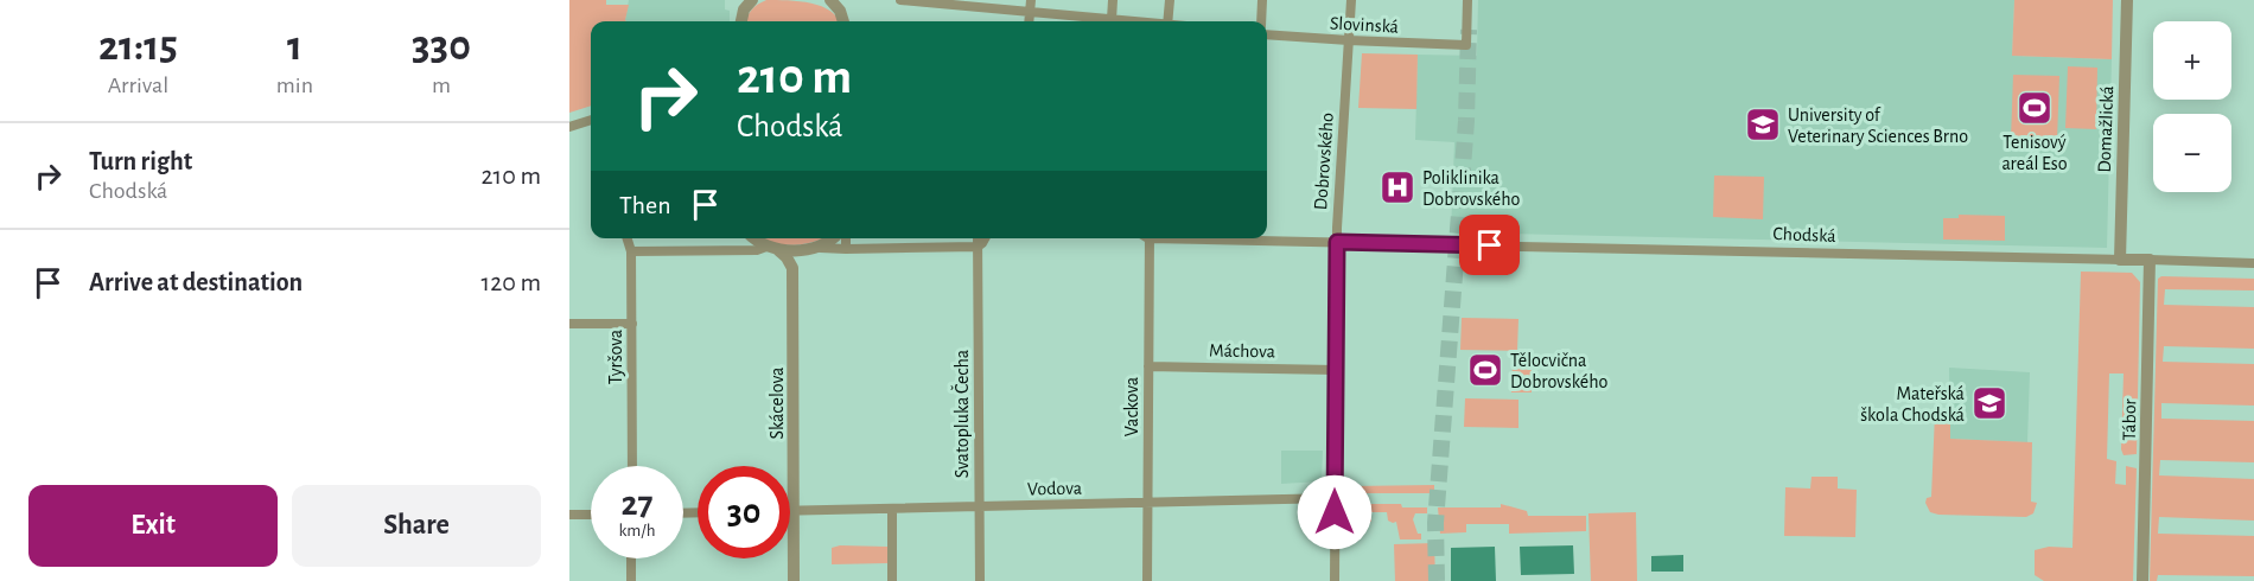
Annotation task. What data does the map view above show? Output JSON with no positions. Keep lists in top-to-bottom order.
{
  "streets": {
    "street": [
      "Slovinská",
      "Domažlická",
      "Dobrovského",
      "Chodská",
      "Máchova",
      "Tyršova",
      "Skácelova",
      "Vackova",
      "Svatopluka Čecha",
      "Tábor",
      "Vodova"
    ]
  },
  "crossings": [
    ["Slovinská", "Dobrovského"],
    ["Domažlická", "Chodská"],
    ["Dobrovského", "Chodská"],
    ["Dobrovského", "Máchova"],
    ["Dobrovského", "Vodova"],
    ["Chodská", "Tábor"],
    ["Máchova", "Vackova"],
    ["Skácelova", "Vodova"],
    ["Vackova", "Vodova"],
    ["Svatopluka Čecha", "Vodova"]
  ],
  "places": {
    "sports": ["Tenisový areál Eso", "Tělocvična Dobrovského"],
    "school or university": ["University of Veterinary Sciences Brno", "Mateřská škola Chodská"],
    "hospital": ["Poliklinika Dobrovského"]
  },
  "page": {
    "eta": [
      "21:15",
      "Arrival",
      "1",
      "min",
      "330",
      "m"
    ],
    "map_buttons": ["+", "−"],
    "turn": ["210 m", "Chodská"],
    "list": [
      {
        "name": "Turn right",
        "note": "Chodská",
        "value": "210 m"
      },
      {
        "name": "Arrive at destination",
        "value": "120 m"
      }
    ],
    "then": "Then",
    "speed": "27 km/h",
    "limit": "30",
    "buttons": ["Exit", "Share"]
  }
}
